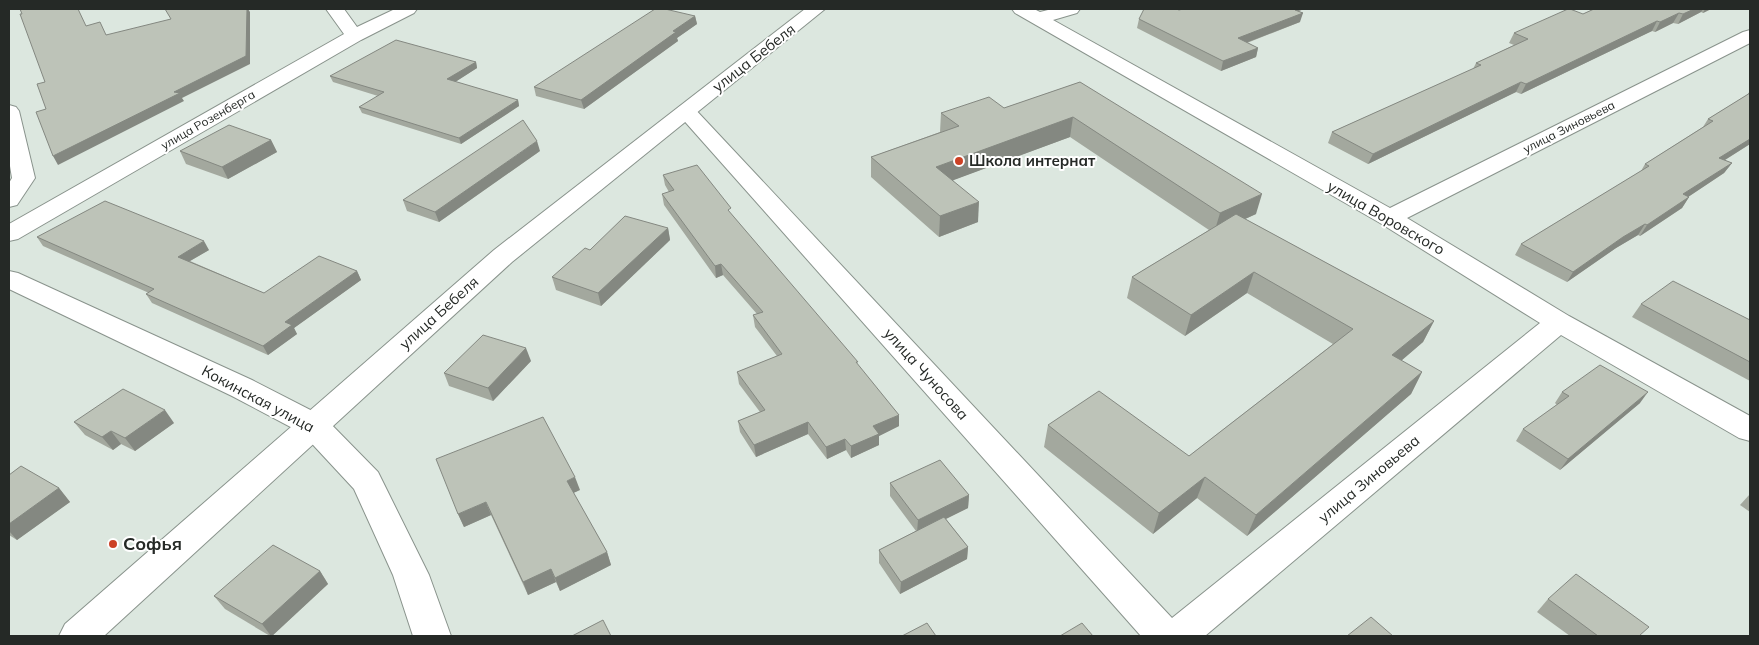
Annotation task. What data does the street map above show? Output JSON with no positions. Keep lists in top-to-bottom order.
{
  "streets": {
    "street": [
      "улица Бебеля",
      "улица Розенберга",
      "улица Зиновьева",
      "улица Воровского",
      "улица Чуносова",
      "Кокинская улица"
    ]
  },
  "crossings": [
    ["улица Бебеля", "улица Чуносова"],
    ["улица Бебеля", "Кокинская улица"],
    ["улица Зиновьева", "улица Воровского"]
  ],
  "places": ["Школа интернат", "Софья"]
}
